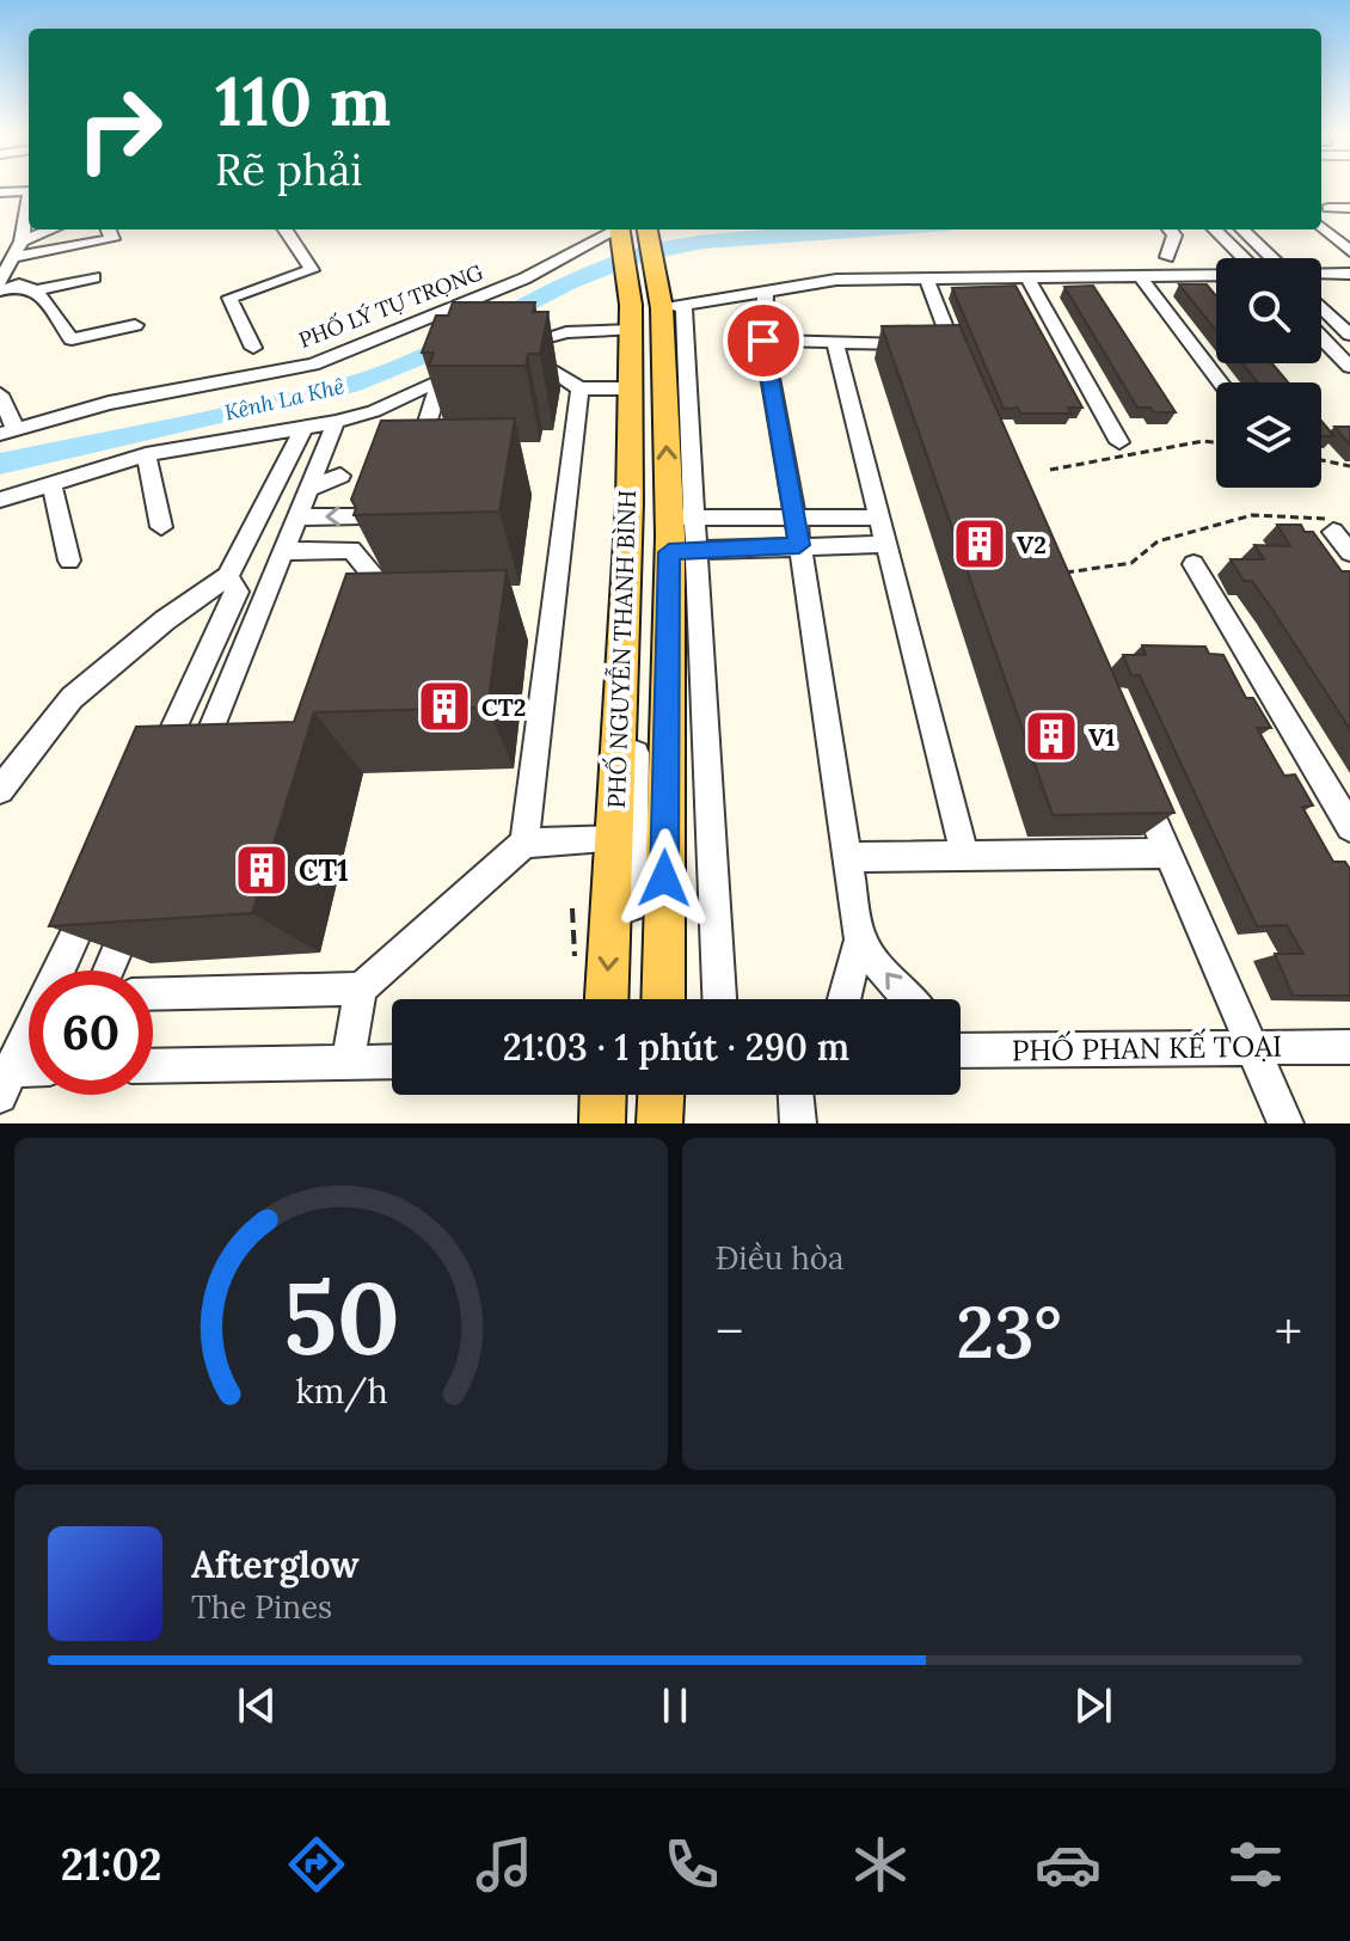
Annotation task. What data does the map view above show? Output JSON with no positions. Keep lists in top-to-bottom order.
{
  "streets": {
    "main road": ["PHỐ NGUYỄN THANH BÌNH"],
    "street": ["PHỐ LÝ TỰ TRỌNG", "PHỐ PHAN KẾ TOẠI"]
  },
  "water": ["Kênh La Khê"],
  "places": {
    "building": [
      "V2",
      "CT2",
      "V1",
      "CT1"
    ]
  },
  "page": {
    "turn": ["110 m", "Rẽ phải"],
    "limit": "60",
    "trip": "21:03 · 1 phút · 290 m",
    "tile": "Điều hòa",
    "heat": ["−", "23°", "+"],
    "song": ["Afterglow", "The Pines"],
    "tabs": "21:02",
    "gauge": ["50", "km/h"]
  }
}
